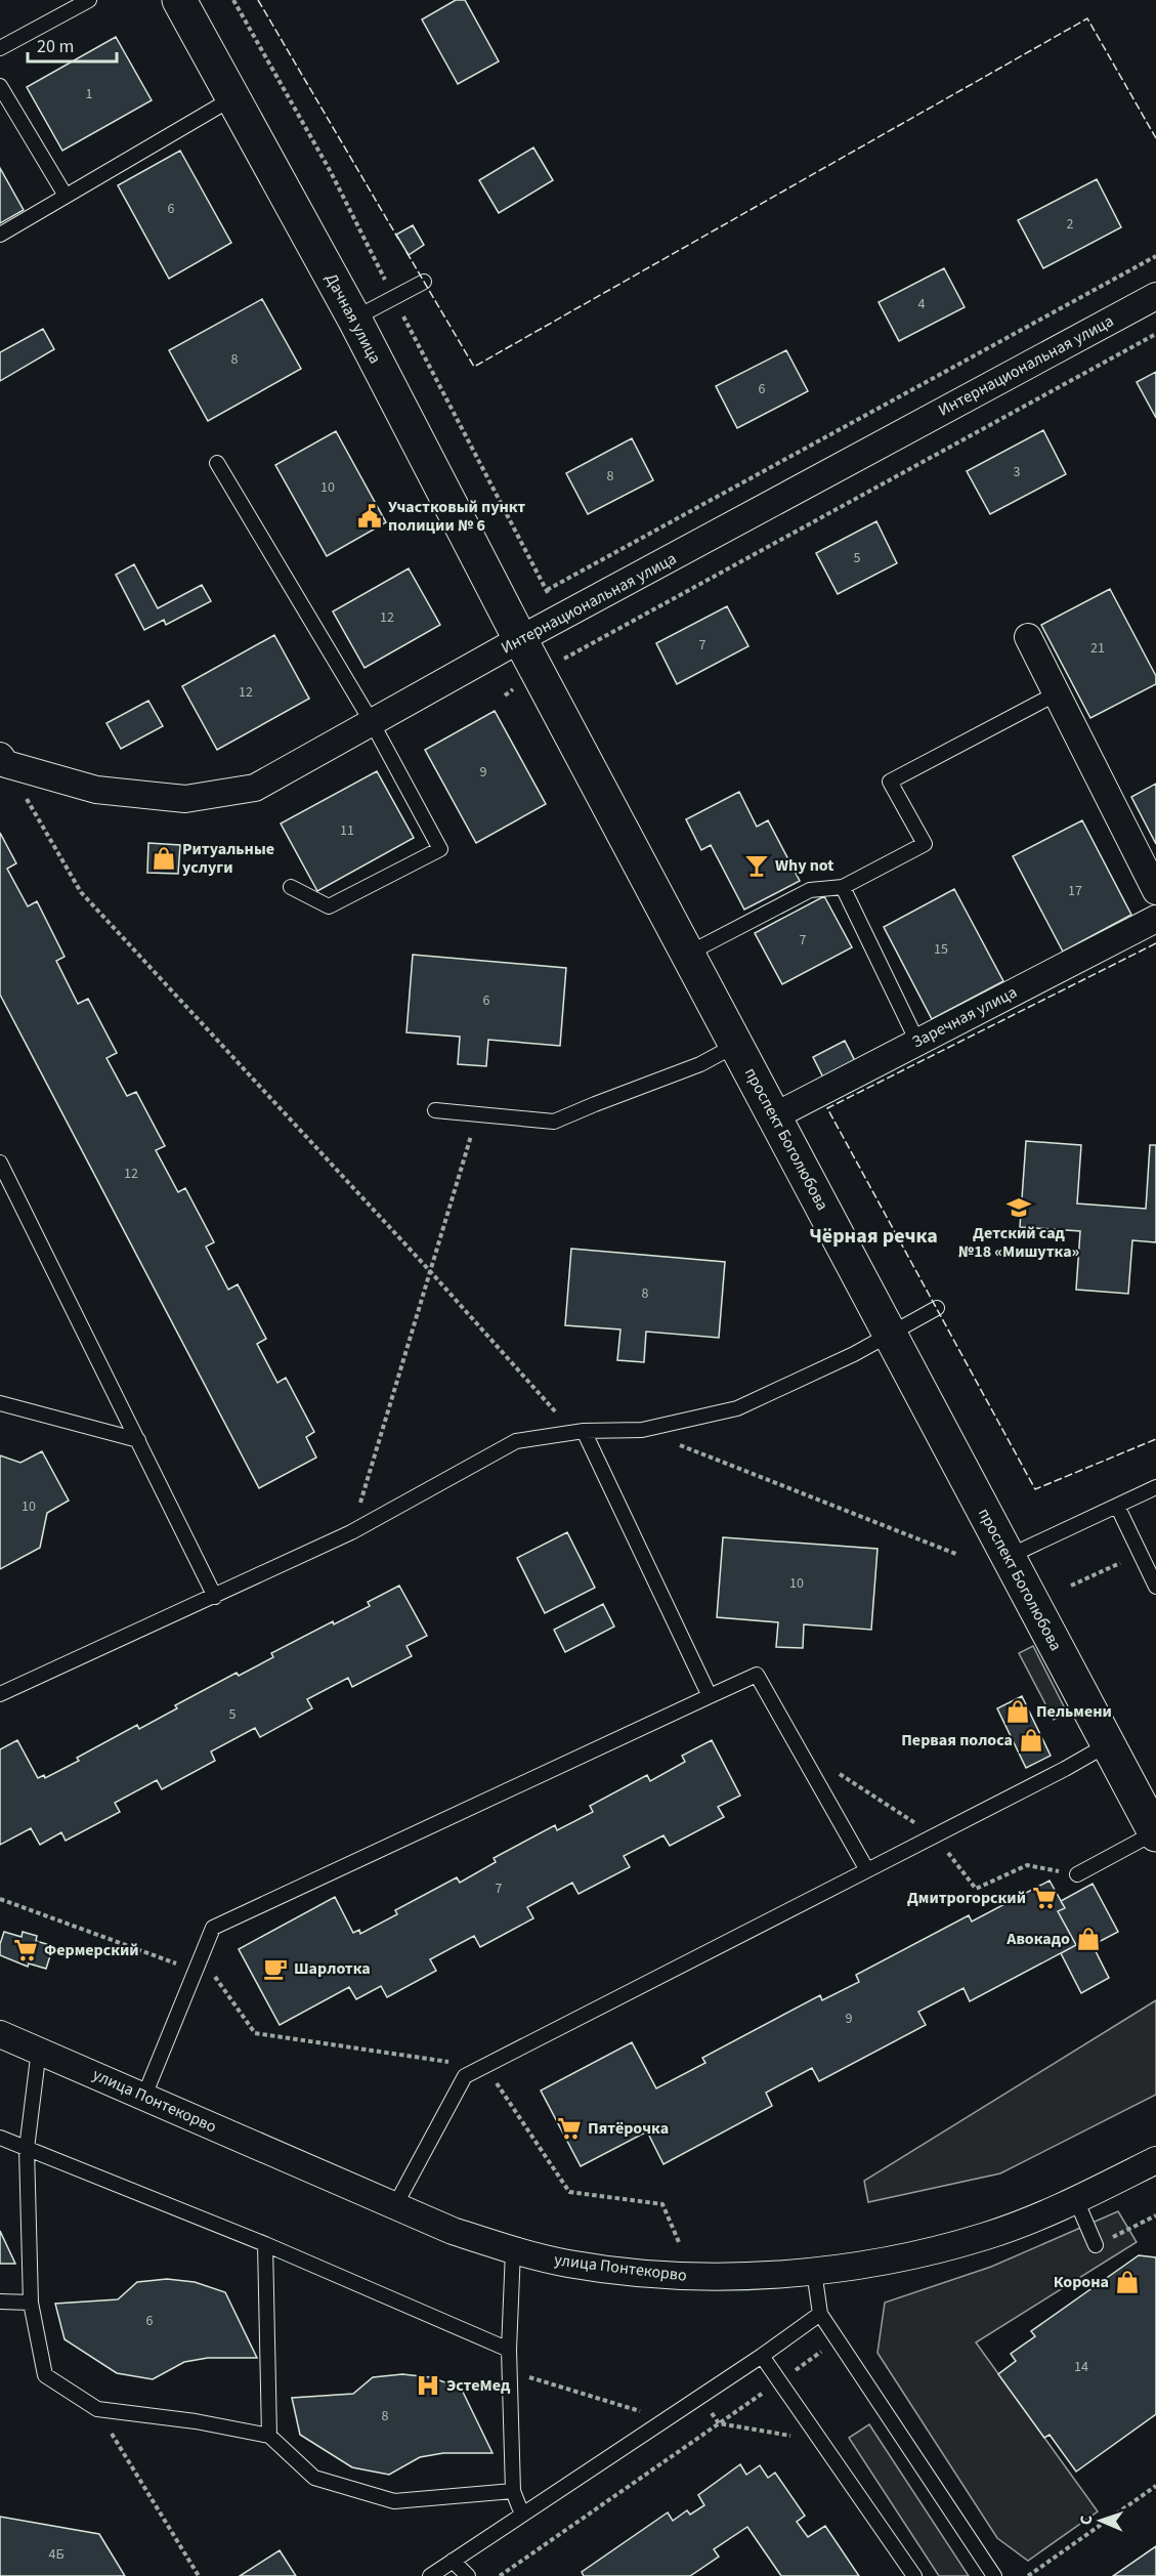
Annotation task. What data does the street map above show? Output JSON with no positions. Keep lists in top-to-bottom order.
{
  "streets": {
    "main road": ["Дачная улица", "проспект Боголюбова"],
    "street": ["Интернациональная улица", "Заречная улица", "улица Понтекорво"]
  },
  "crossings": [
    ["Дачная улица", "Интернациональная улица"],
    ["Дачная улица", "проспект Боголюбова"],
    ["Интернациональная улица", "проспект Боголюбова"],
    ["Заречная улица", "проспект Боголюбова"]
  ],
  "districts": ["Чёрная речка"],
  "places": {
    "public building": ["Участковый пункт полиции № 6"],
    "shop": [
      "Ритуальные услуги",
      "Пельмени",
      "Первая полоса",
      "Авокадо",
      "Корона"
    ],
    "bar": ["Why not"],
    "school or university": ["Детский сад №18 «Мишутка»"],
    "supermarket": ["Дмитрогорский", "Фермерский", "Пятёрочка"],
    "cafe": ["Шарлотка"],
    "hospital": ["ЭстеМед"]
  },
  "house_numbers": [
    "1",
    "6",
    "2",
    "4",
    "8",
    "6",
    "3",
    "8",
    "10",
    "5",
    "12",
    "7",
    "21",
    "12",
    "9",
    "11",
    "17",
    "7",
    "15",
    "6",
    "12",
    "8",
    "10",
    "10",
    "5",
    "7",
    "9",
    "6",
    "14",
    "8",
    "4Б"
  ],
  "scale_bar": "20 m",
  "north": "left"
}
